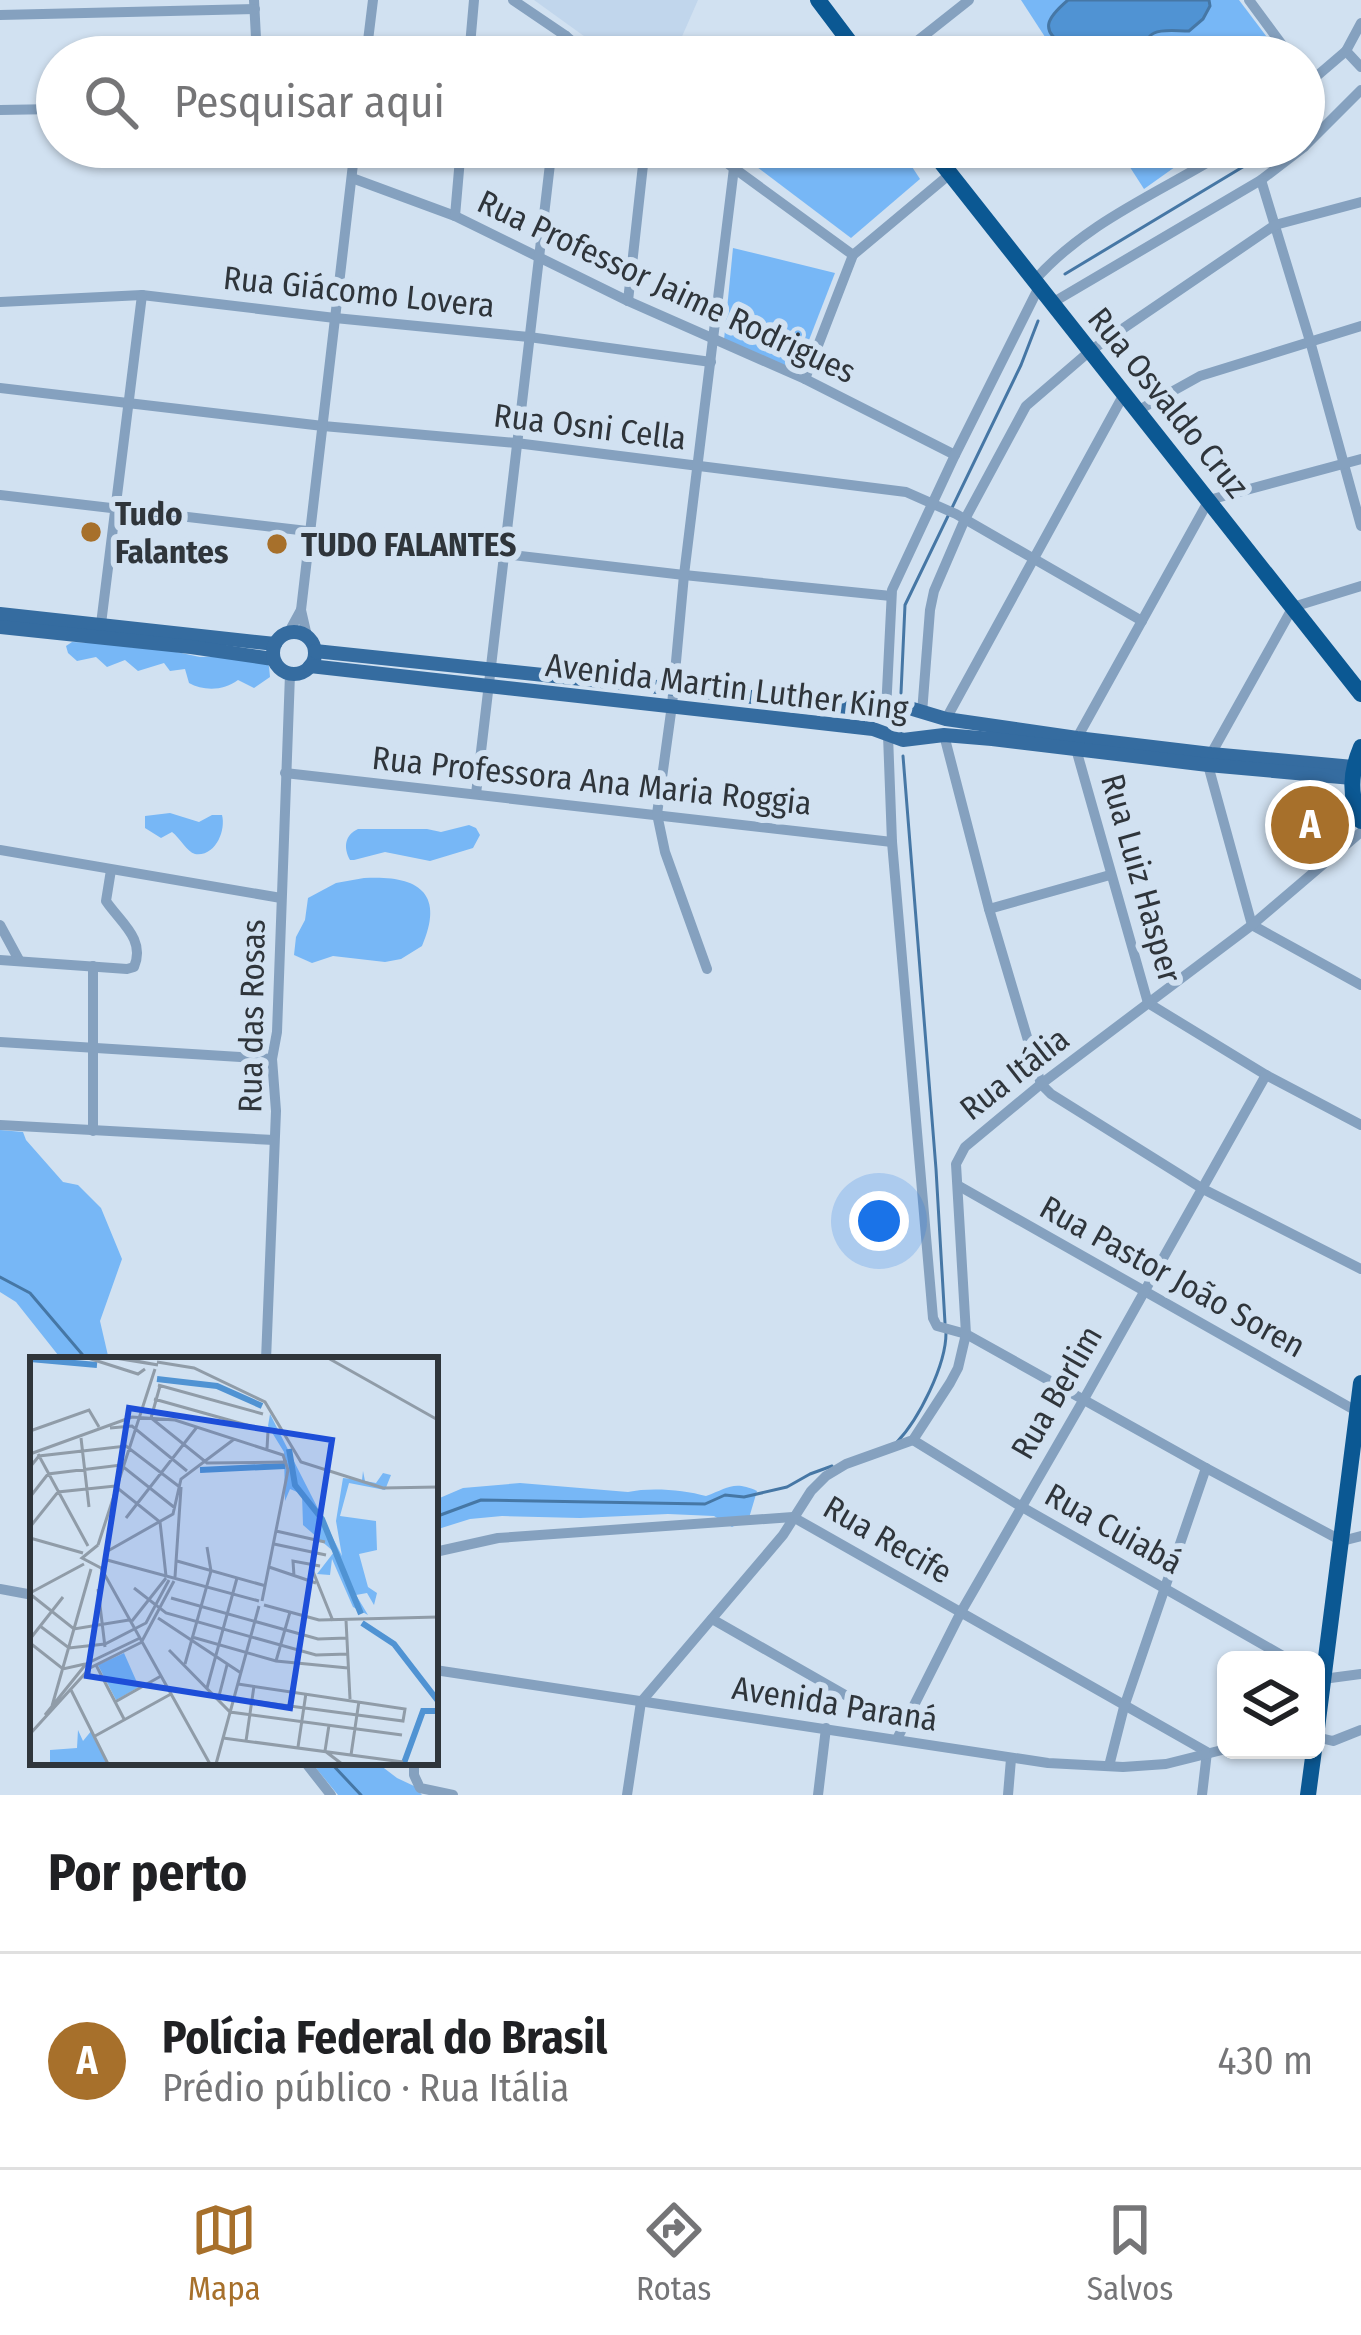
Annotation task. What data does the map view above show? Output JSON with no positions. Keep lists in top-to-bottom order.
{
  "streets": {
    "highway": ["Rua Osvaldo Cruz"],
    "main road": ["Avenida Martin Luther King"],
    "street": [
      "Rua Professor Jaime Rodrigues",
      "Rua Giácomo Lovera",
      "Rua Osni Cella",
      "Rua Professora Ana Maria Roggia",
      "Rua Luiz Hasper",
      "Rua das Rosas",
      "Rua Itália",
      "Rua Pastor João Soren",
      "Rua Berlim",
      "Rua Cuiabá",
      "Rua Recife",
      "Avenida Paraná"
    ]
  },
  "crossings": [
    ["Rua Osvaldo Cruz", "Rua Luiz Hasper"],
    ["Rua Osni Cella", "Rua Luiz Hasper"],
    ["Avenida Martin Luther King", "Rua Luiz Hasper"],
    ["Rua Professora Ana Maria Roggia", "Rua das Rosas"],
    ["Rua Luiz Hasper", "Rua Itália"],
    ["Rua Luiz Hasper", "Rua Berlim"],
    ["Rua Itália", "Rua Pastor João Soren"],
    ["Rua Itália", "Rua Cuiabá"],
    ["Rua Pastor João Soren", "Rua Berlim"],
    ["Rua Berlim", "Rua Cuiabá"],
    ["Rua Berlim", "Rua Recife"],
    ["Rua Berlim", "Avenida Paraná"],
    ["Rua Recife", "Avenida Paraná"]
  ],
  "places": ["Tudo Falantes", "TUDO FALANTES"],
  "page": {
    "search": "Pesquisar aqui",
    "pins": "A",
    "heading": "Por perto",
    "list": [
      {
        "mark": "A",
        "name": "Polícia Federal do Brasil",
        "note": "Prédio público · Rua Itália",
        "value": "430 m"
      }
    ],
    "nav": ["Mapa", "Rotas", "Salvos"]
  }
}
